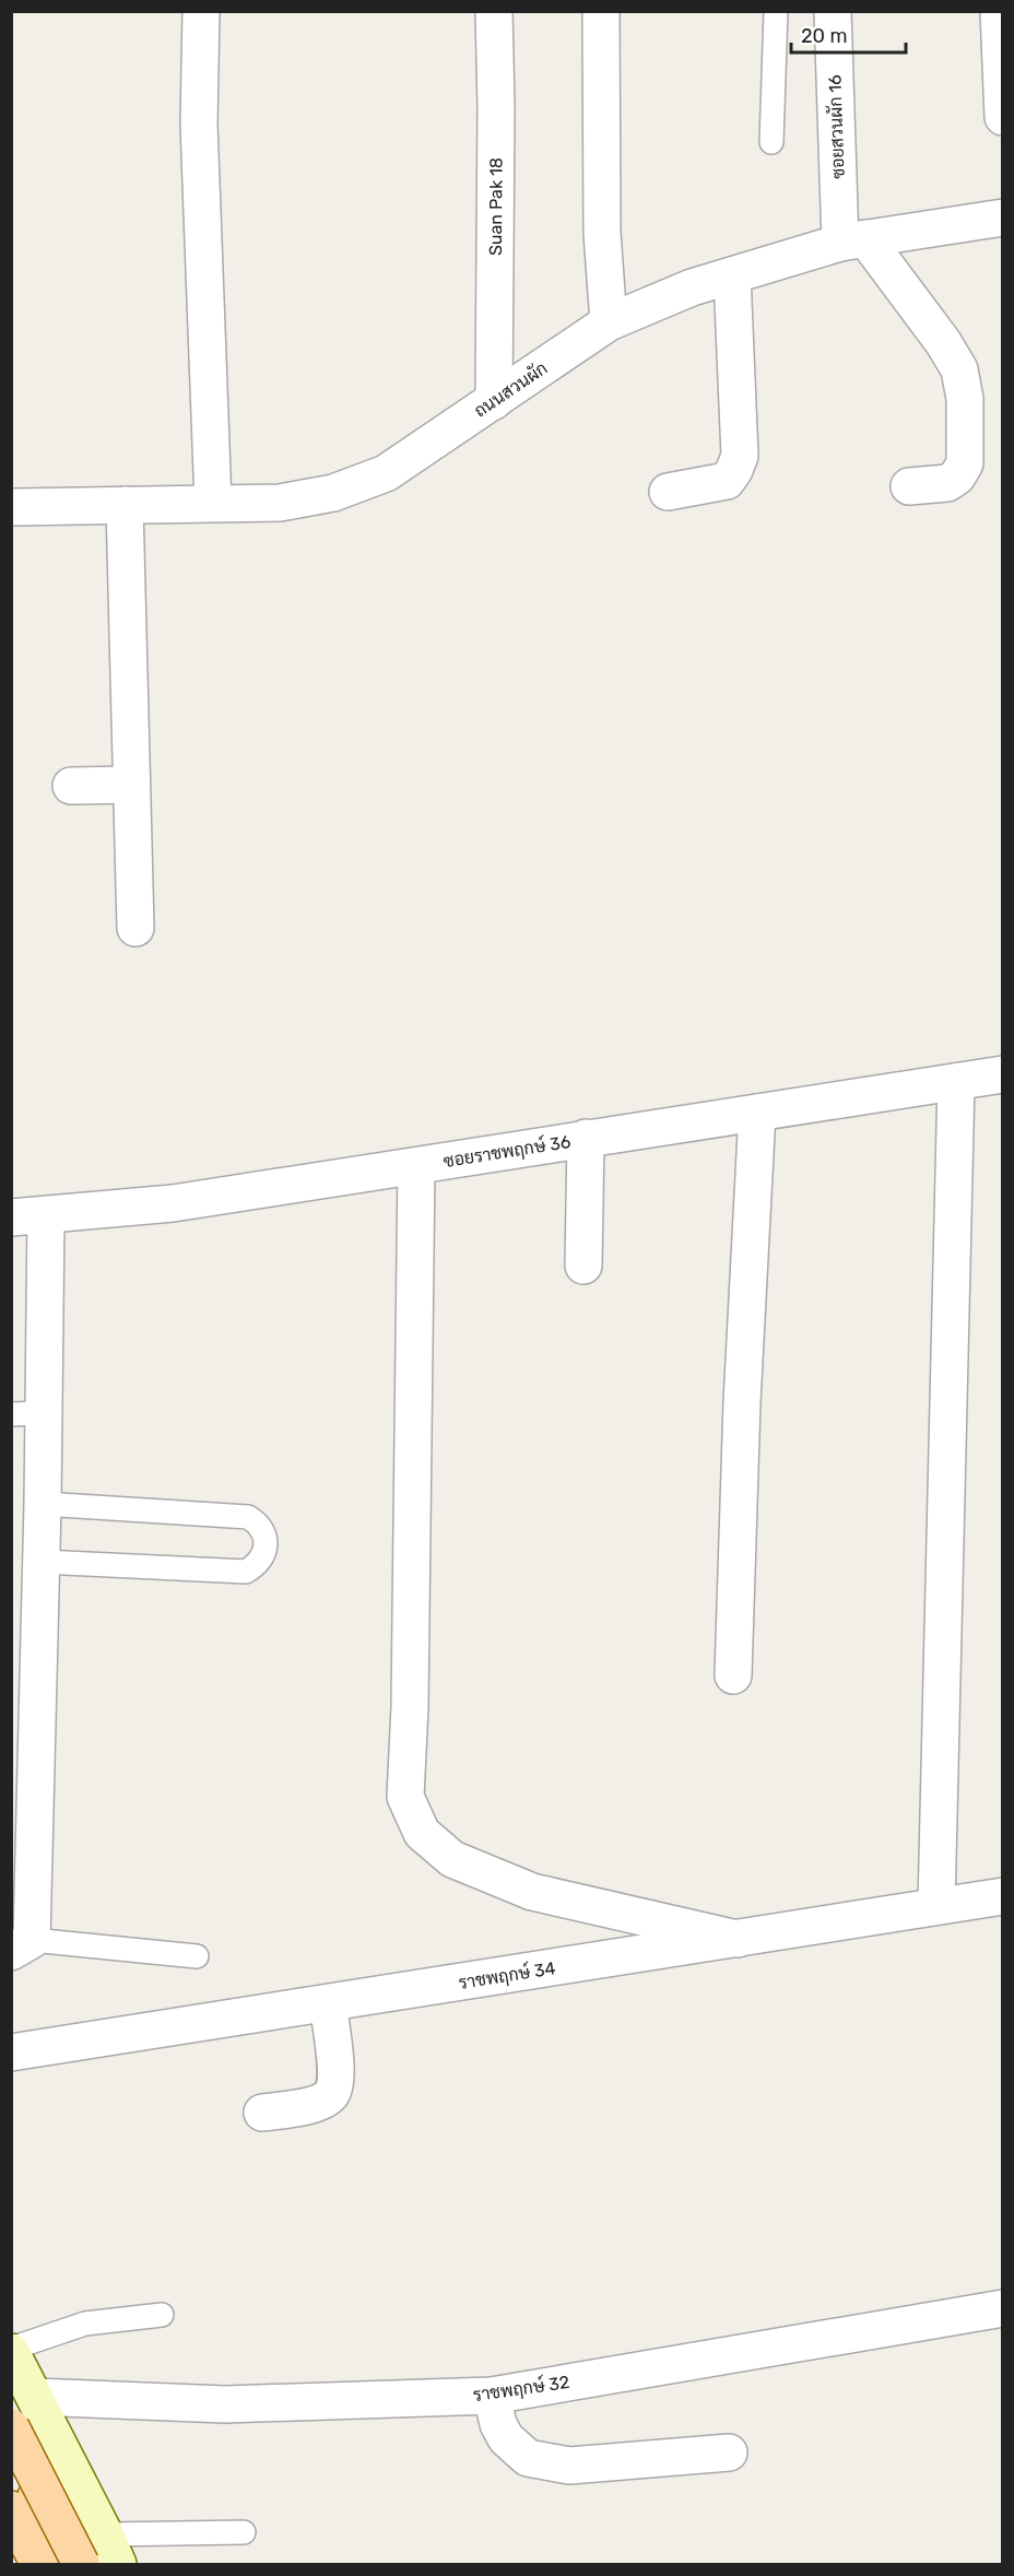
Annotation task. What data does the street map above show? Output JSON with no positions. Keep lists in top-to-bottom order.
{
  "streets": {
    "street": [
      "ซอยสวนผัก 16",
      "Suan Pak 18",
      "ถนนสวนผัก",
      "ซอยราชพฤกษ์ 36",
      "ราชพฤกษ์ 34",
      "ราชพฤกษ์ 32"
    ]
  },
  "crossings": [
    ["ซอยสวนผัก 16", "ถนนสวนผัก"],
    ["Suan Pak 18", "ถนนสวนผัก"]
  ],
  "scale_bar": "20 m"
}
